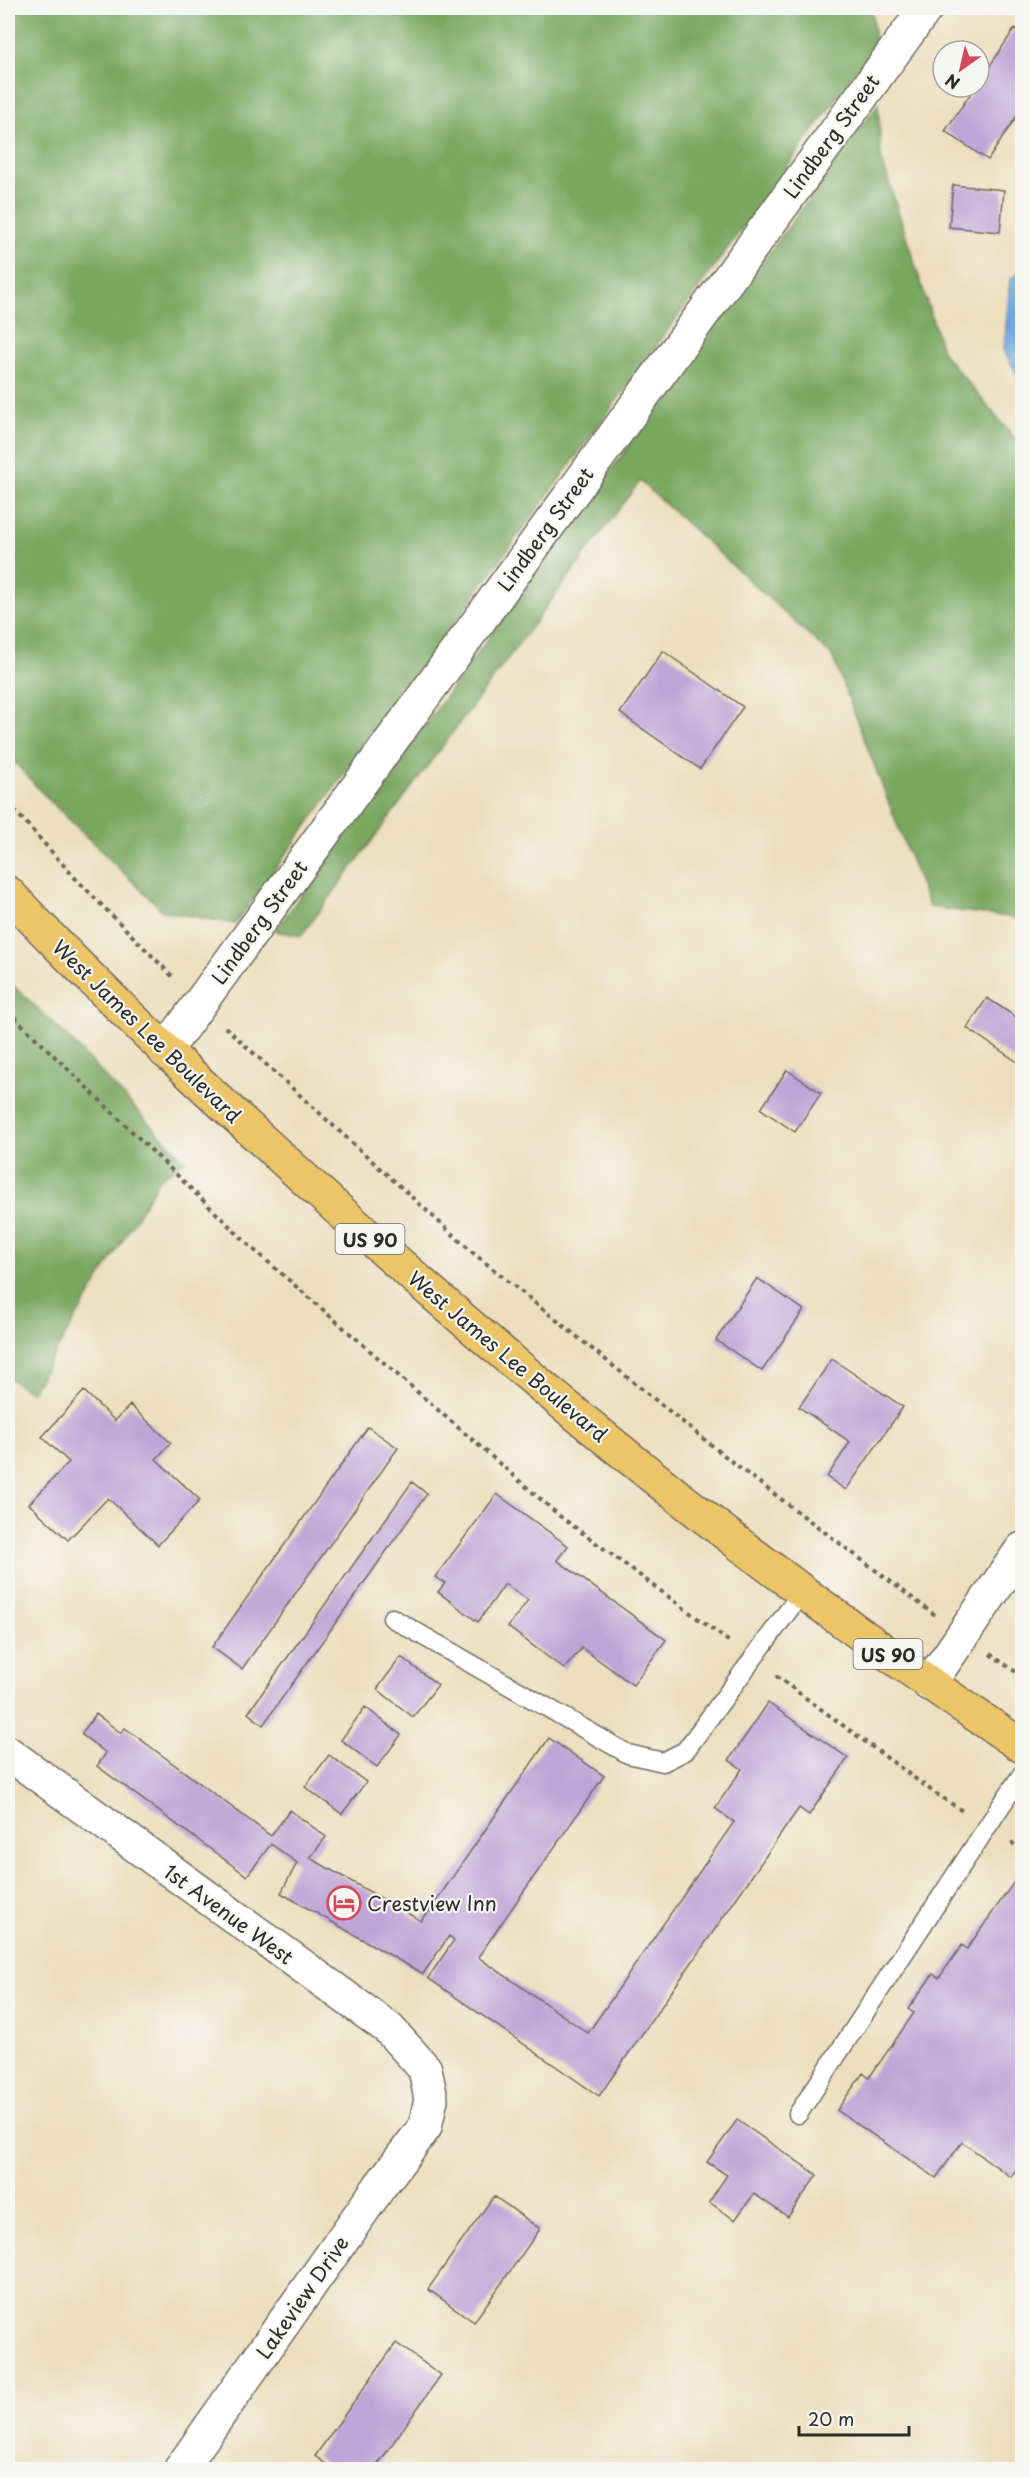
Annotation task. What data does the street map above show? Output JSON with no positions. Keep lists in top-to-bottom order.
{
  "streets": {
    "main road": ["West James Lee Boulevard", "US 90"],
    "street": ["Lindberg Street", "1st Avenue West", "Lakeview Drive"]
  },
  "crossings": [
    ["Lindberg Street", "West James Lee Boulevard"],
    ["1st Avenue West", "Lakeview Drive"]
  ],
  "places": {
    "hotel": ["Crestview Inn"]
  },
  "scale_bar": "20 m",
  "north": "bottom left"
}
